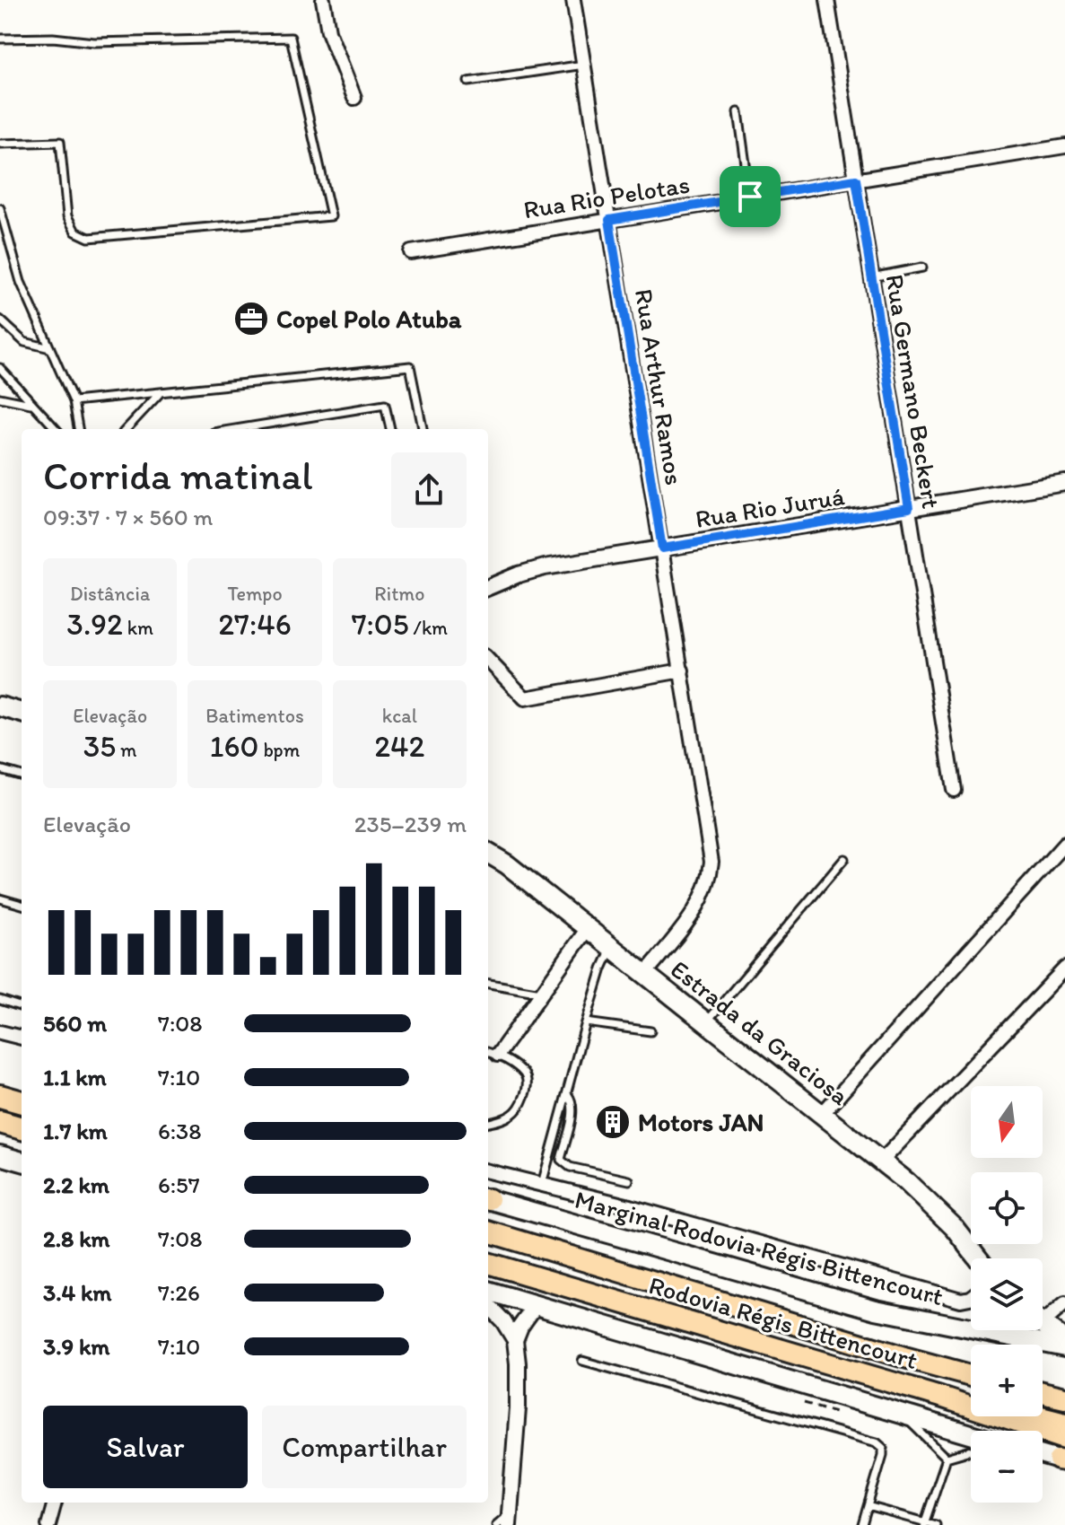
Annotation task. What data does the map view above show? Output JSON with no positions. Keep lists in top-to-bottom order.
{
  "streets": {
    "highway": ["Rodovia Régis Bittencourt"],
    "main road": ["Estrada da Graciosa", "Marginal Rodovia Régis Bittencourt"],
    "street": [
      "Rua Rio Pelotas",
      "Rua Arthur Ramos",
      "Rua Germano Beckert",
      "Rua Rio Juruá"
    ]
  },
  "crossings": [
    ["Rua Rio Pelotas", "Rua Arthur Ramos"],
    ["Rua Rio Pelotas", "Rua Germano Beckert"],
    ["Rua Arthur Ramos", "Rua Rio Juruá"],
    ["Rua Arthur Ramos", "Estrada da Graciosa"],
    ["Rua Germano Beckert", "Rua Rio Juruá"]
  ],
  "places": {
    "office": ["Copel Polo Atuba"],
    "building": ["Motors JAN"]
  },
  "north": "bottom",
  "page": {
    "heading": ["Corrida matinal", "09:37 · 7 × 560 m"],
    "stats": [
      ["Distância", "3.92 km"],
      ["Tempo", "27:46"],
      ["Ritmo", "7:05 /km"],
      ["Elevação", "35 m"],
      ["Batimentos", "160 bpm"],
      ["kcal", "242"]
    ],
    "chart": ["Elevação", "235–239 m"],
    "list": [
      {
        "name": "560 m",
        "note": "7:08"
      },
      {
        "name": "1.1 km",
        "note": "7:10"
      },
      {
        "name": "1.7 km",
        "note": "6:38"
      },
      {
        "name": "2.2 km",
        "note": "6:57"
      },
      {
        "name": "2.8 km",
        "note": "7:08"
      },
      {
        "name": "3.4 km",
        "note": "7:26"
      },
      {
        "name": "3.9 km",
        "note": "7:10"
      }
    ],
    "map_buttons": ["+", "−"],
    "buttons": ["Salvar", "Compartilhar"]
  }
}
